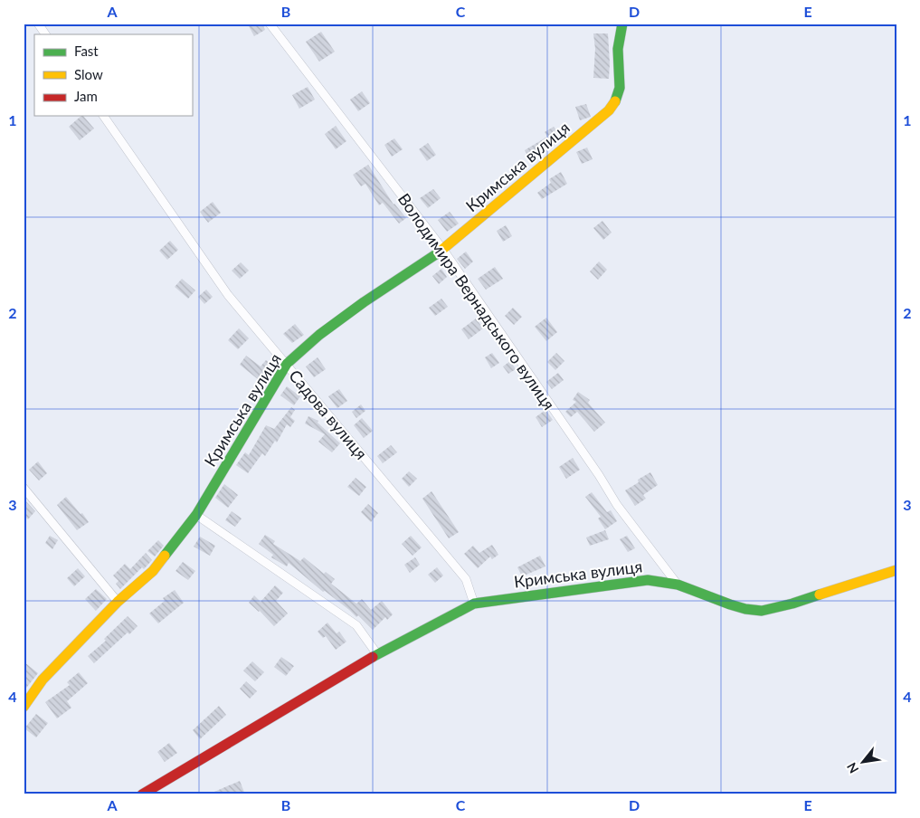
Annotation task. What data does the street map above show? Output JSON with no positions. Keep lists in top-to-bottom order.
{
  "streets": {
    "street": ["Кримська вулиця", "Володимира Вернадського вулиця", "Садова вулиця"]
  },
  "crossings": [
    ["Кримська вулиця", "Володимира Вернадського вулиця"],
    ["Кримська вулиця", "Садова вулиця"]
  ],
  "legend": ["Fast", "Slow", "Jam"],
  "north": "bottom left",
  "grid": {
    "columns": [
      "A",
      "B",
      "C",
      "D",
      "E"
    ],
    "rows": [
      "1",
      "2",
      "3",
      "4"
    ]
  }
}
